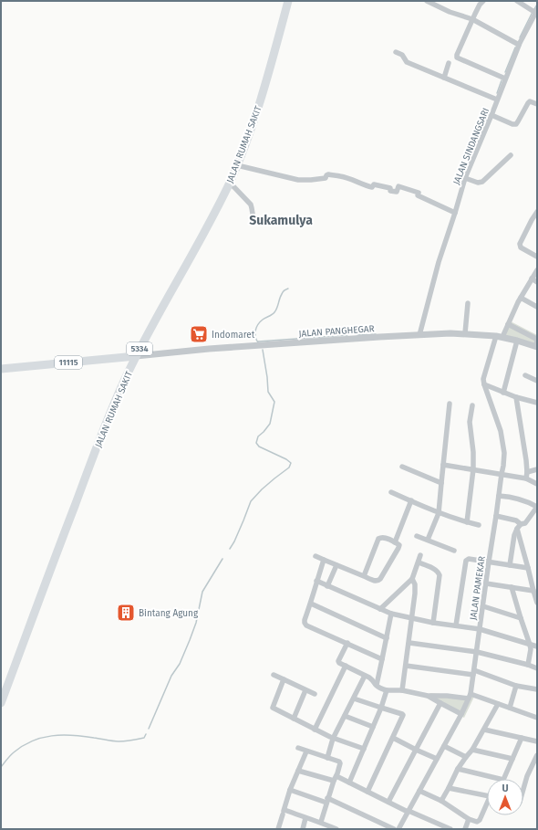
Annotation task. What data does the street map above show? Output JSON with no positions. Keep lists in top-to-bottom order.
{
  "streets": {
    "main road": ["JALAN RUMAH SAKIT", "5334", "11115"],
    "street": ["JALAN SINDANGSARI", "JALAN PANGHEGAR", "JALAN PAMEKAR"]
  },
  "crossings": [
    ["JALAN RUMAH SAKIT", "JALAN PANGHEGAR"],
    ["JALAN RUMAH SAKIT", "11115"],
    ["JALAN SINDANGSARI", "JALAN PANGHEGAR"],
    ["JALAN PANGHEGAR", "11115"],
    ["JALAN PANGHEGAR", "JALAN PAMEKAR"]
  ],
  "districts": ["Sukamulya"],
  "places": {
    "supermarket": ["Indomaret"],
    "building": ["Bintang Agung"]
  },
  "north": "top"
}
